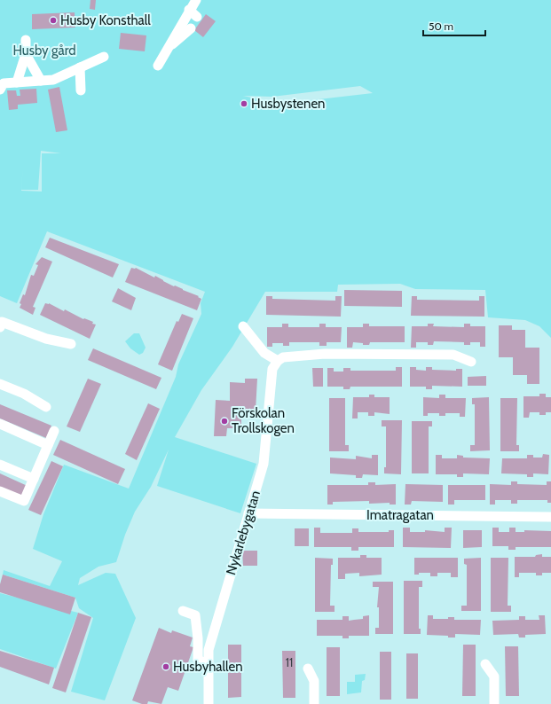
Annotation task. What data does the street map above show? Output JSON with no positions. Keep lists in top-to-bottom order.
{
  "streets": {
    "street": ["Imatragatan", "Nykarlebygatan"]
  },
  "crossings": [
    ["Imatragatan", "Nykarlebygatan"]
  ],
  "parks": ["Husby gård"],
  "places": [
    "Husby Konsthall",
    "Husbystenen",
    "Förskolan Trollskogen",
    "Husbyhallen"
  ],
  "house_numbers": ["11"],
  "scale_bar": "50 m"
}
